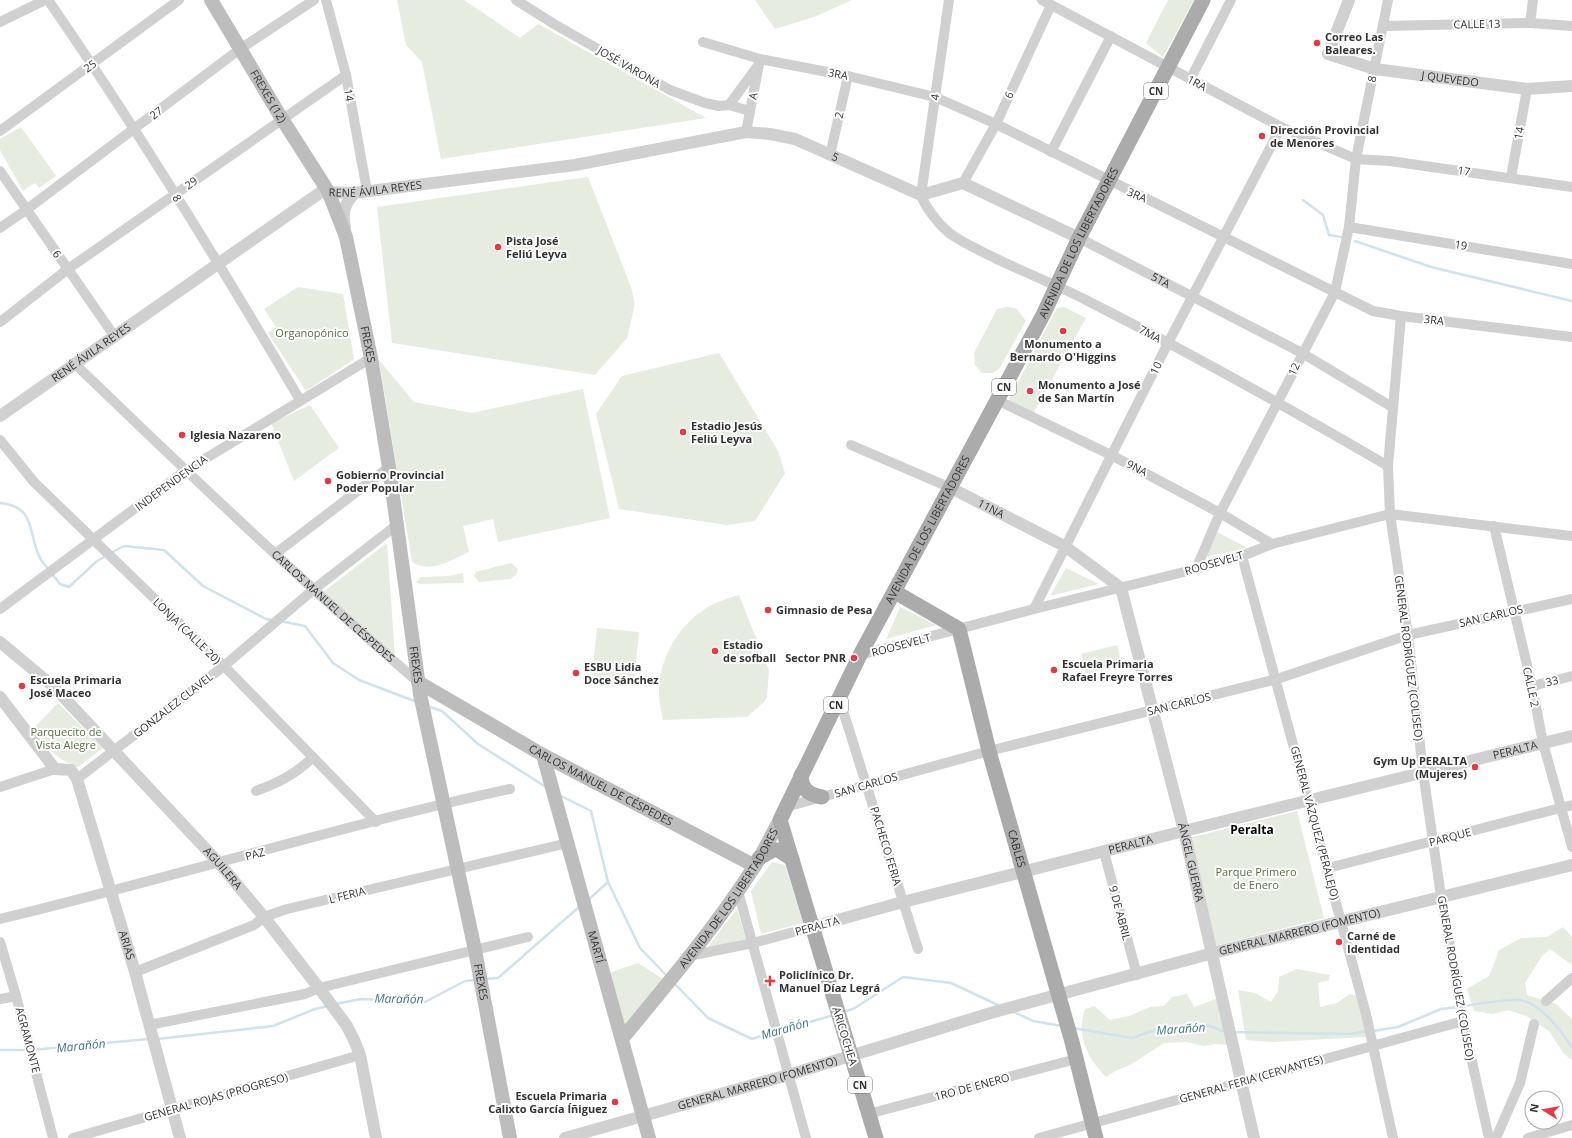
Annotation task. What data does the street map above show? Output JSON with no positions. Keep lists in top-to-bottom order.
{
  "streets": {
    "main road": [
      "CN",
      "FREXES (12)",
      "AVENIDA DE LOS LIBERTADORES",
      "FREXES",
      "CARLOS MANUEL DE CÉSPEDES",
      "CABLES",
      "MARTÍ",
      "ARICOCHEA"
    ],
    "street": [
      "CALLE 13",
      "25",
      "JOSÉ VARONA",
      "3RA",
      "8",
      "J QUEVEDO",
      "1RA",
      "14",
      "6",
      "A",
      "4",
      "27",
      "2",
      "5",
      "17",
      "29",
      "RENÉ ÁVILA REYES",
      "19",
      "5TA",
      "7MA",
      "10",
      "12",
      "9NA",
      "INDEPENDENCIA",
      "11NA",
      "ROOSEVELT",
      "SAN CARLOS",
      "LONJA (CALLE 20)",
      "GENERAL RODRÍGUEZ (COLISEO)",
      "33",
      "CALLE 2",
      "GONZALEZ CLAVEL",
      "PERALTA",
      "GENERAL VÁZQUEZ (PERALEJO)",
      "PARQUE",
      "PACHECO FERIA",
      "PAZ",
      "ÁNGEL GUERRA",
      "AGUILERA",
      "L FERIA",
      "9 DE ABRIL",
      "GENERAL MARRERO (FOMENTO)",
      "ARIAS",
      "AGRAMONTE",
      "GENERAL FERIA (CERVANTES)",
      "1RO DE ENERO",
      "GENERAL ROJAS (PROGRESO)"
    ]
  },
  "crossings": [
    ["CALLE 13", "8"],
    ["25", "8"],
    ["JOSÉ VARONA", "A"],
    ["3RA", "6"],
    ["3RA", "A"],
    ["3RA", "4"],
    ["3RA", "2"],
    ["3RA", "AVENIDA DE LOS LIBERTADORES"],
    ["3RA", "10"],
    ["3RA", "12"],
    ["3RA", "GENERAL RODRÍGUEZ (COLISEO)"],
    ["8", "J QUEVEDO"],
    ["8", "1RA"],
    ["8", "27"],
    ["8", "17"],
    ["8", "29"],
    ["8", "RENÉ ÁVILA REYES"],
    ["8", "12"],
    ["8", "INDEPENDENCIA"],
    ["J QUEVEDO", "14"],
    ["1RA", "6"],
    ["1RA", "17"],
    ["1RA", "AVENIDA DE LOS LIBERTADORES"],
    ["1RA", "10"],
    ["1RA", "12"],
    ["14", "17"],
    ["14", "29"],
    ["14", "RENÉ ÁVILA REYES"],
    ["6", "27"],
    ["6", "29"],
    ["6", "RENÉ ÁVILA REYES"],
    ["6", "5TA"],
    ["FREXES (12)", "27"],
    ["FREXES (12)", "29"],
    ["FREXES (12)", "RENÉ ÁVILA REYES"],
    ["FREXES (12)", "FREXES"],
    ["A", "5"],
    ["A", "RENÉ ÁVILA REYES"],
    ["4", "5"],
    ["4", "7MA"],
    ["2", "5"],
    ["5", "RENÉ ÁVILA REYES"],
    ["5", "7MA"],
    ["17", "12"],
    ["RENÉ ÁVILA REYES", "FREXES"],
    ["RENÉ ÁVILA REYES", "CARLOS MANUEL DE CÉSPEDES"],
    ["AVENIDA DE LOS LIBERTADORES", "5TA"],
    ["AVENIDA DE LOS LIBERTADORES", "7MA"],
    ["AVENIDA DE LOS LIBERTADORES", "9NA"],
    ["AVENIDA DE LOS LIBERTADORES", "11NA"],
    ["AVENIDA DE LOS LIBERTADORES", "ROOSEVELT"],
    ["AVENIDA DE LOS LIBERTADORES", "CARLOS MANUEL DE CÉSPEDES"],
    ["AVENIDA DE LOS LIBERTADORES", "SAN CARLOS"],
    ["AVENIDA DE LOS LIBERTADORES", "PERALTA"],
    ["AVENIDA DE LOS LIBERTADORES", "PACHECO FERIA"],
    ["AVENIDA DE LOS LIBERTADORES", "MARTÍ"],
    ["AVENIDA DE LOS LIBERTADORES", "ARICOCHEA"],
    ["19", "12"],
    ["5TA", "10"],
    ["5TA", "12"],
    ["5TA", "GENERAL RODRÍGUEZ (COLISEO)"],
    ["7MA", "10"],
    ["7MA", "12"],
    ["7MA", "GENERAL RODRÍGUEZ (COLISEO)"],
    ["FREXES", "INDEPENDENCIA"],
    ["FREXES", "CARLOS MANUEL DE CÉSPEDES"],
    ["FREXES", "GONZALEZ CLAVEL"],
    ["FREXES", "PAZ"],
    ["FREXES", "L FERIA"],
    ["10", "9NA"],
    ["10", "11NA"],
    ["10", "ROOSEVELT"],
    ["12", "9NA"],
    ["12", "ROOSEVELT"],
    ["9NA", "ROOSEVELT"],
    ["INDEPENDENCIA", "CARLOS MANUEL DE CÉSPEDES"],
    ["INDEPENDENCIA", "LONJA (CALLE 20)"],
    ["11NA", "ROOSEVELT"],
    ["11NA", "ÁNGEL GUERRA"],
    ["ROOSEVELT", "GENERAL RODRÍGUEZ (COLISEO)"],
    ["ROOSEVELT", "CALLE 2"],
    ["ROOSEVELT", "GENERAL VÁZQUEZ (PERALEJO)"],
    ["ROOSEVELT", "CABLES"],
    ["ROOSEVELT", "ÁNGEL GUERRA"],
    ["CARLOS MANUEL DE CÉSPEDES", "GONZALEZ CLAVEL"],
    ["CARLOS MANUEL DE CÉSPEDES", "MARTÍ"],
    ["SAN CARLOS", "GENERAL RODRÍGUEZ (COLISEO)"],
    ["SAN CARLOS", "CALLE 2"],
    ["SAN CARLOS", "GENERAL VÁZQUEZ (PERALEJO)"],
    ["SAN CARLOS", "PACHECO FERIA"],
    ["SAN CARLOS", "CABLES"],
    ["SAN CARLOS", "ÁNGEL GUERRA"],
    ["SAN CARLOS", "ARICOCHEA"],
    ["LONJA (CALLE 20)", "GONZALEZ CLAVEL"],
    ["LONJA (CALLE 20)", "PAZ"],
    ["GENERAL RODRÍGUEZ (COLISEO)", "PERALTA"],
    ["GENERAL RODRÍGUEZ (COLISEO)", "PARQUE"],
    ["GENERAL RODRÍGUEZ (COLISEO)", "GENERAL MARRERO (FOMENTO)"],
    ["GENERAL RODRÍGUEZ (COLISEO)", "GENERAL FERIA (CERVANTES)"],
    ["33", "CALLE 2"],
    ["CALLE 2", "PERALTA"],
    ["CALLE 2", "PARQUE"],
    ["GONZALEZ CLAVEL", "AGUILERA"],
    ["GONZALEZ CLAVEL", "ARIAS"],
    ["PERALTA", "GENERAL VÁZQUEZ (PERALEJO)"],
    ["PERALTA", "PACHECO FERIA"],
    ["PERALTA", "CABLES"],
    ["PERALTA", "ÁNGEL GUERRA"],
    ["PERALTA", "9 DE ABRIL"],
    ["PERALTA", "ARICOCHEA"],
    ["GENERAL VÁZQUEZ (PERALEJO)", "PARQUE"],
    ["GENERAL VÁZQUEZ (PERALEJO)", "GENERAL MARRERO (FOMENTO)"],
    ["GENERAL VÁZQUEZ (PERALEJO)", "GENERAL FERIA (CERVANTES)"],
    ["CABLES", "GENERAL MARRERO (FOMENTO)"],
    ["CABLES", "GENERAL FERIA (CERVANTES)"],
    ["CABLES", "1RO DE ENERO"],
    ["PAZ", "AGUILERA"],
    ["PAZ", "ARIAS"],
    ["ÁNGEL GUERRA", "GENERAL MARRERO (FOMENTO)"],
    ["ÁNGEL GUERRA", "GENERAL FERIA (CERVANTES)"],
    ["AGUILERA", "L FERIA"],
    ["AGUILERA", "GENERAL ROJAS (PROGRESO)"],
    ["L FERIA", "ARIAS"],
    ["L FERIA", "MARTÍ"],
    ["9 DE ABRIL", "GENERAL MARRERO (FOMENTO)"],
    ["GENERAL MARRERO (FOMENTO)", "MARTÍ"],
    ["GENERAL MARRERO (FOMENTO)", "ARICOCHEA"],
    ["ARIAS", "GENERAL ROJAS (PROGRESO)"],
    ["ARICOCHEA", "1RO DE ENERO"]
  ],
  "districts": ["Peralta"],
  "water": ["Marañón"],
  "parks": ["Organopónico", "Parquecito de Vista Alegre", "Parque Primero de Enero"],
  "places": {
    "other": [
      "Correo Las Baleares.",
      "Dirección Provincial de Menores",
      "Pista José Feliú Leyva",
      "Monumento a Bernardo O'Higgins",
      "Monumento a José de San Martín",
      "Estadio Jesús Feliú Leyva",
      "Iglesia Nazareno",
      "Gobierno Provincial Poder Popular",
      "Gimnasio de Pesa",
      "Estadio de sofball",
      "Sector PNR",
      "Escuela Primaria Rafael Freyre Torres",
      "ESBU Lidia Doce Sánchez",
      "Escuela Primaria José Maceo",
      "Gym Up PERALTA (Mujeres)",
      "Carné de Identidad",
      "Escuela Primaria Calixto García Íñiguez"
    ],
    "health": ["Policlínico Dr. Manuel Díaz Legrá"]
  },
  "north": "left"
}
